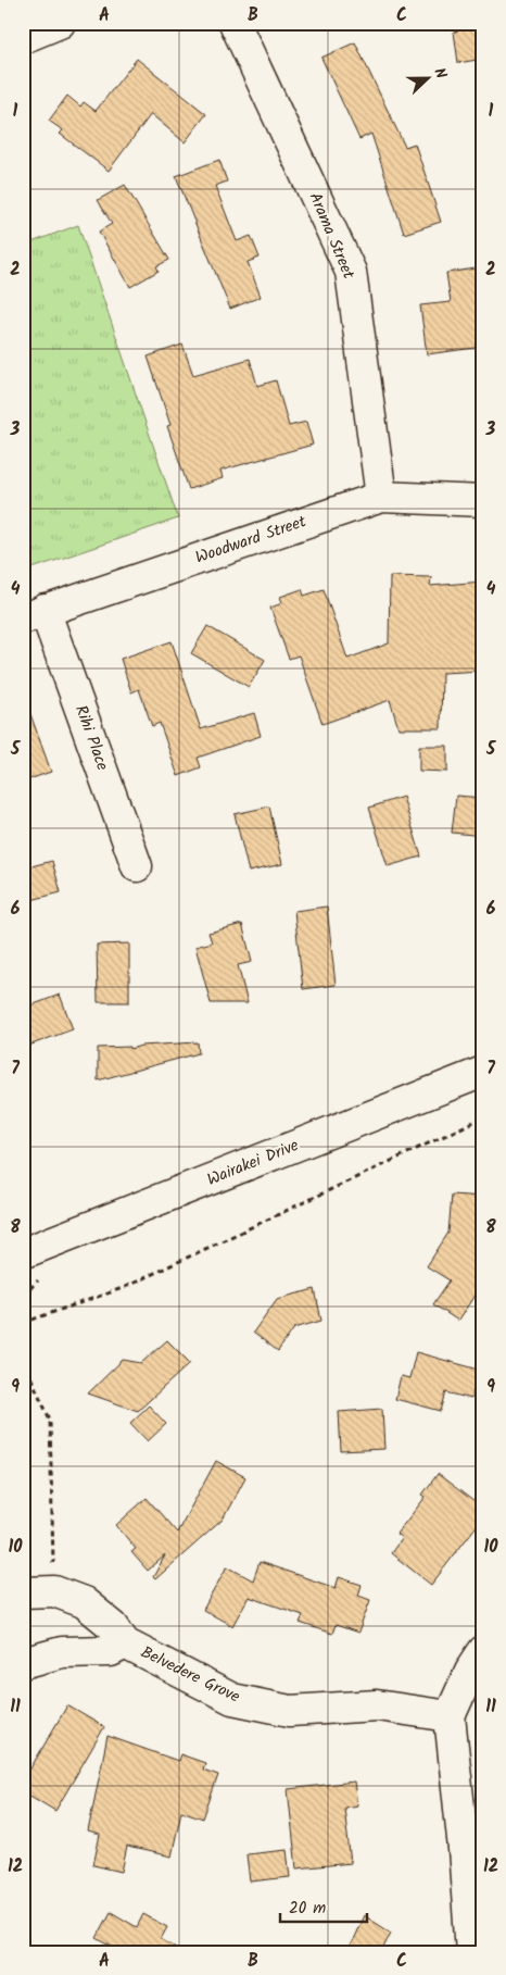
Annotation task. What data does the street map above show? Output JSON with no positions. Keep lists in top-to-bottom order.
{
  "streets": {
    "street": [
      "Arama Street",
      "Woodward Street",
      "Rihi Place",
      "Wairakei Drive",
      "Belvedere Grove"
    ]
  },
  "crossings": [
    ["Arama Street", "Woodward Street"],
    ["Woodward Street", "Rihi Place"]
  ],
  "scale_bar": "20 m",
  "north": "right",
  "grid": {
    "columns": ["A", "B", "C"],
    "rows": [
      "1",
      "2",
      "3",
      "4",
      "5",
      "6",
      "7",
      "8",
      "9",
      "10",
      "11",
      "12"
    ]
  }
}
